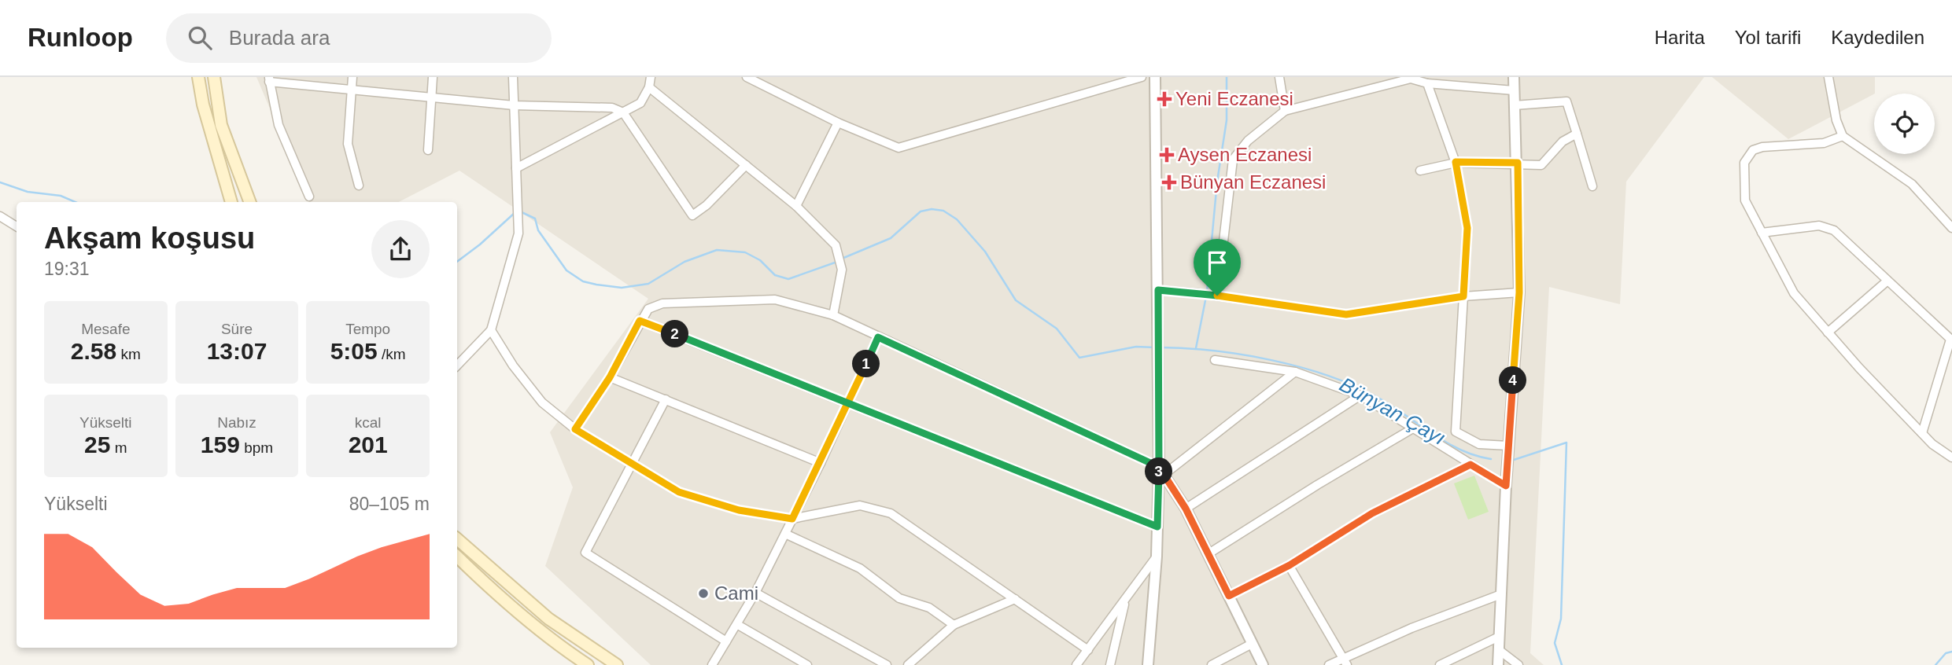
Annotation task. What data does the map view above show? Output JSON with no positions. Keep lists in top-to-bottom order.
{
  "water": ["Bünyan Çayı"],
  "places": {
    "health": ["Yeni Eczanesi", "Aysen Eczanesi", "Bünyan Eczanesi"],
    "other": ["Cami"]
  },
  "page": {
    "header": "Runloop",
    "search": "Burada ara",
    "nav": ["Harita", "Yol tarifi", "Kaydedilen"],
    "heading": ["Akşam koşusu", "19:31"],
    "stats": [
      ["Mesafe", "2.58 km"],
      ["Süre", "13:07"],
      ["Tempo", "5:05 /km"],
      ["Yükselti", "25 m"],
      ["Nabız", "159 bpm"],
      ["kcal", "201"]
    ],
    "pins": [
      "2",
      "1",
      "4",
      "3"
    ],
    "chart": ["Yükselti", "80–105 m"]
  }
}
